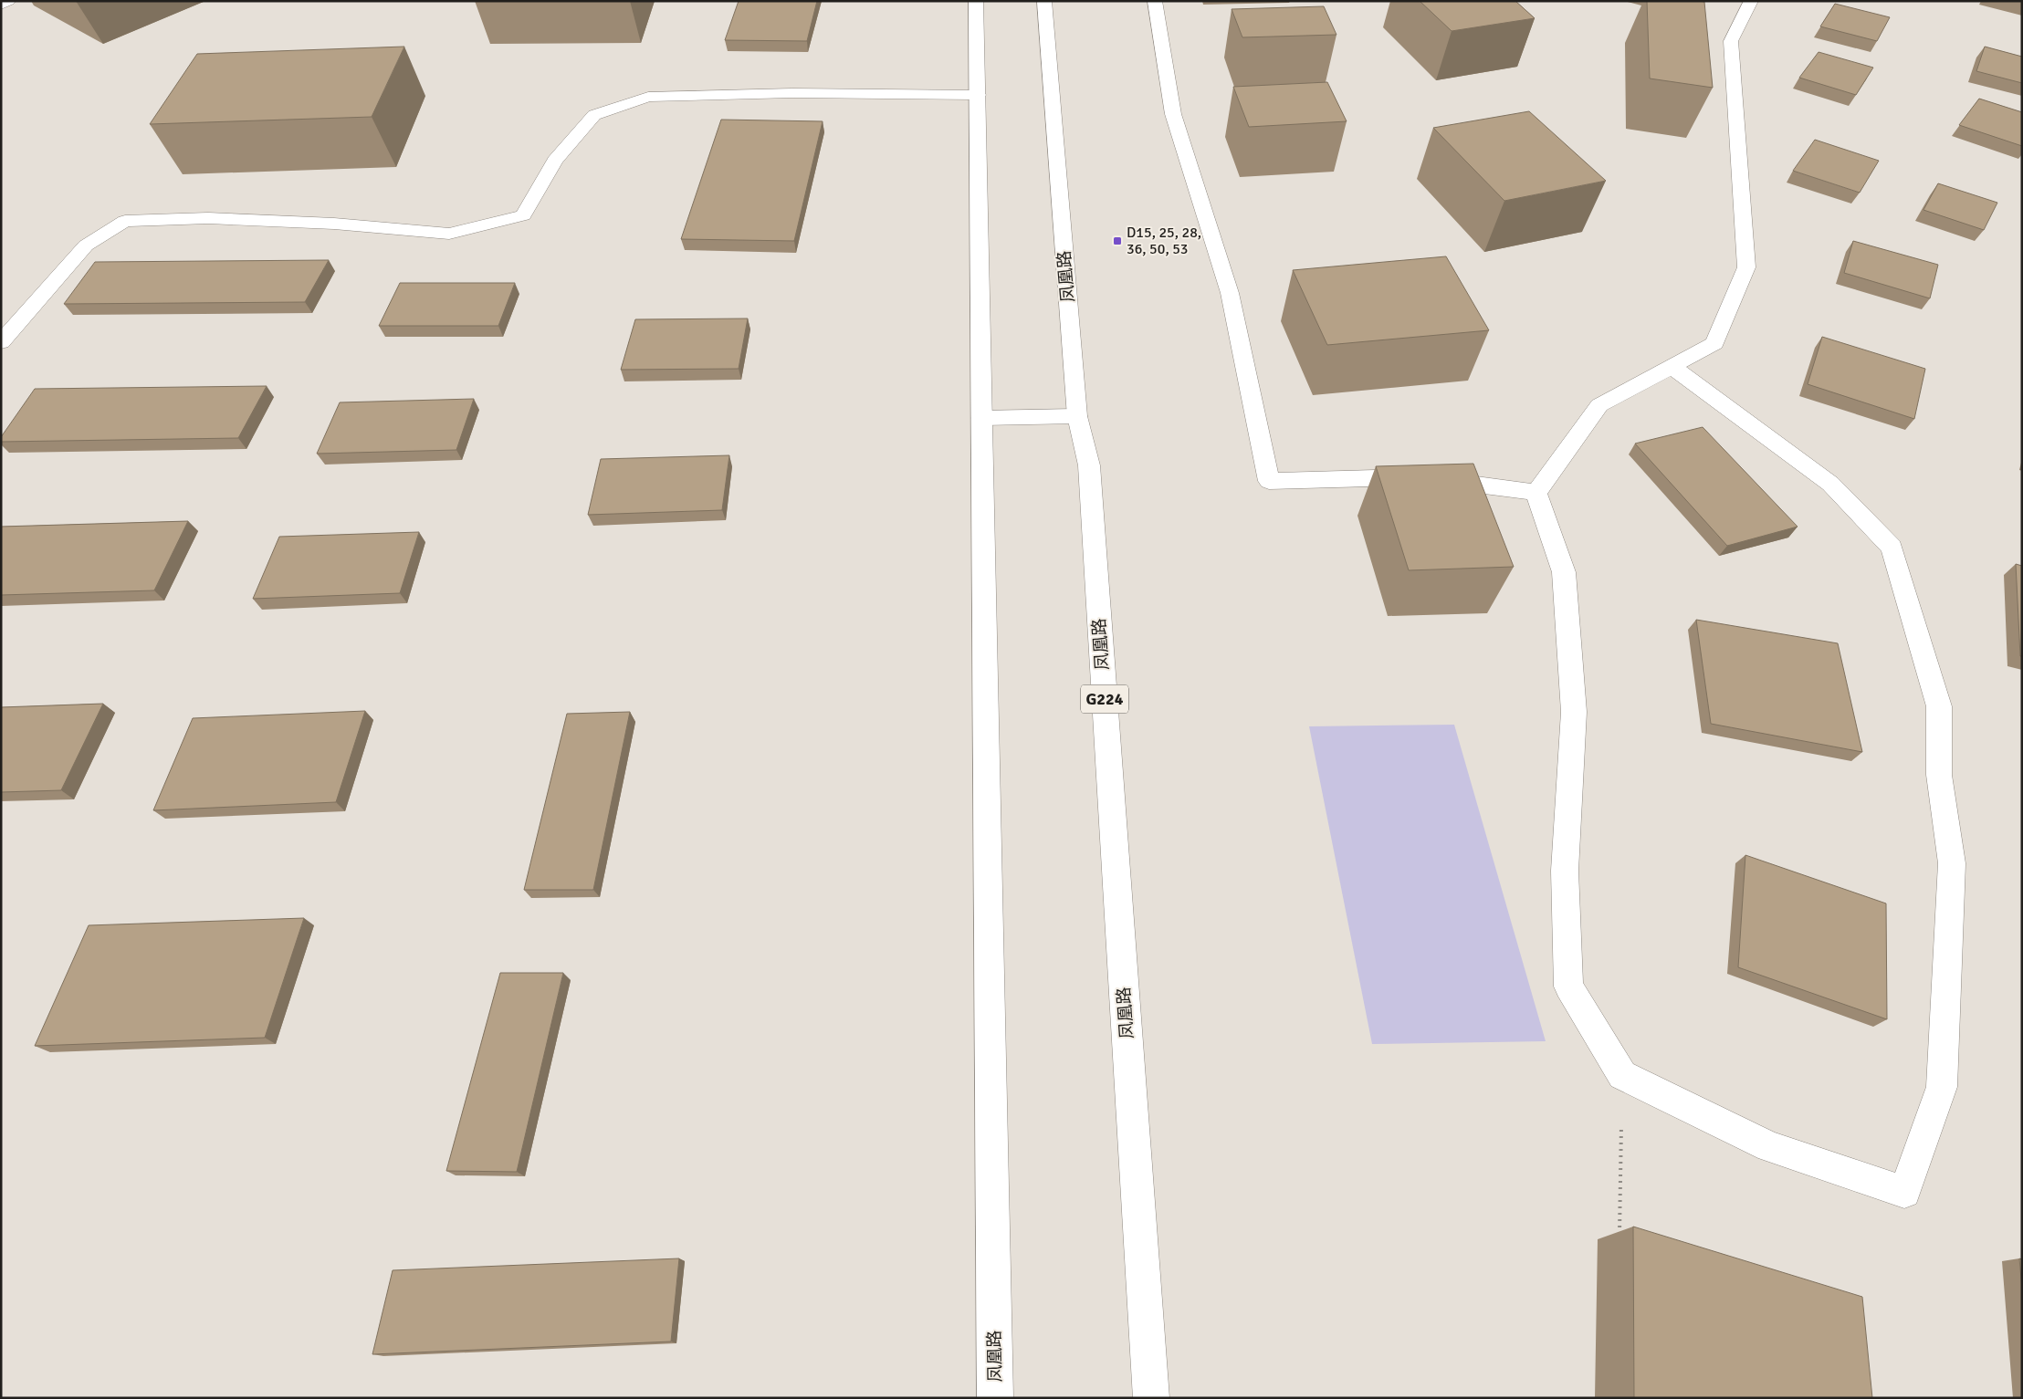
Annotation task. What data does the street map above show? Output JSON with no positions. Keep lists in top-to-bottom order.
{
  "streets": {
    "main road": ["凤凰路", "G224"]
  },
  "places": {
    "transit": ["D15, 25, 28, 36, 50, 53"]
  }
}
